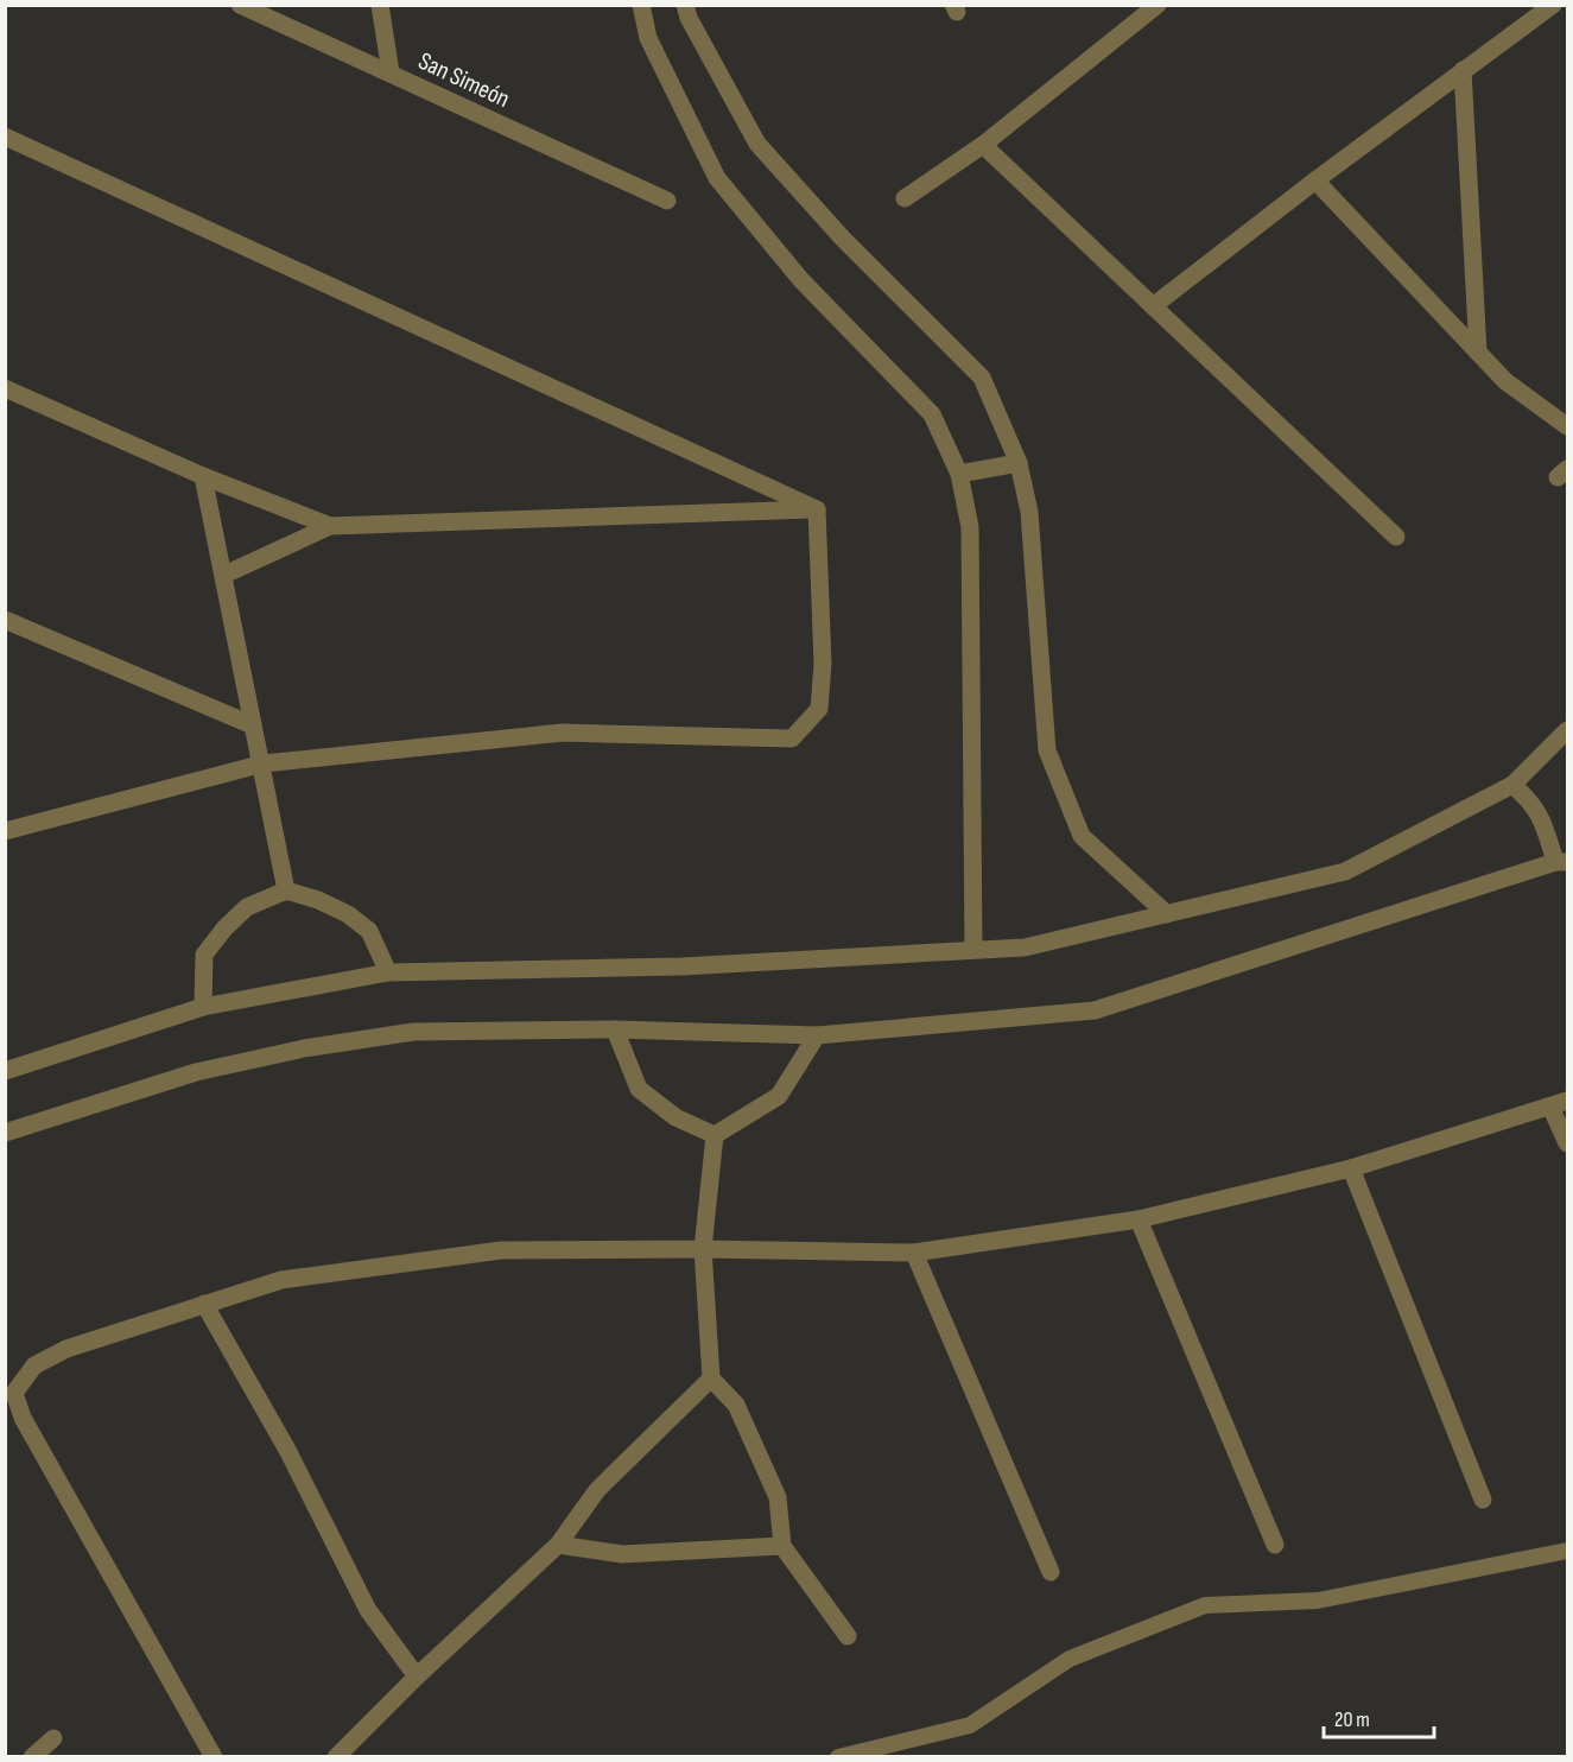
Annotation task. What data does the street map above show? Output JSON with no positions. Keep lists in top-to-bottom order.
{
  "streets": {
    "street": ["San Simeón"]
  },
  "scale_bar": "20 m"
}
